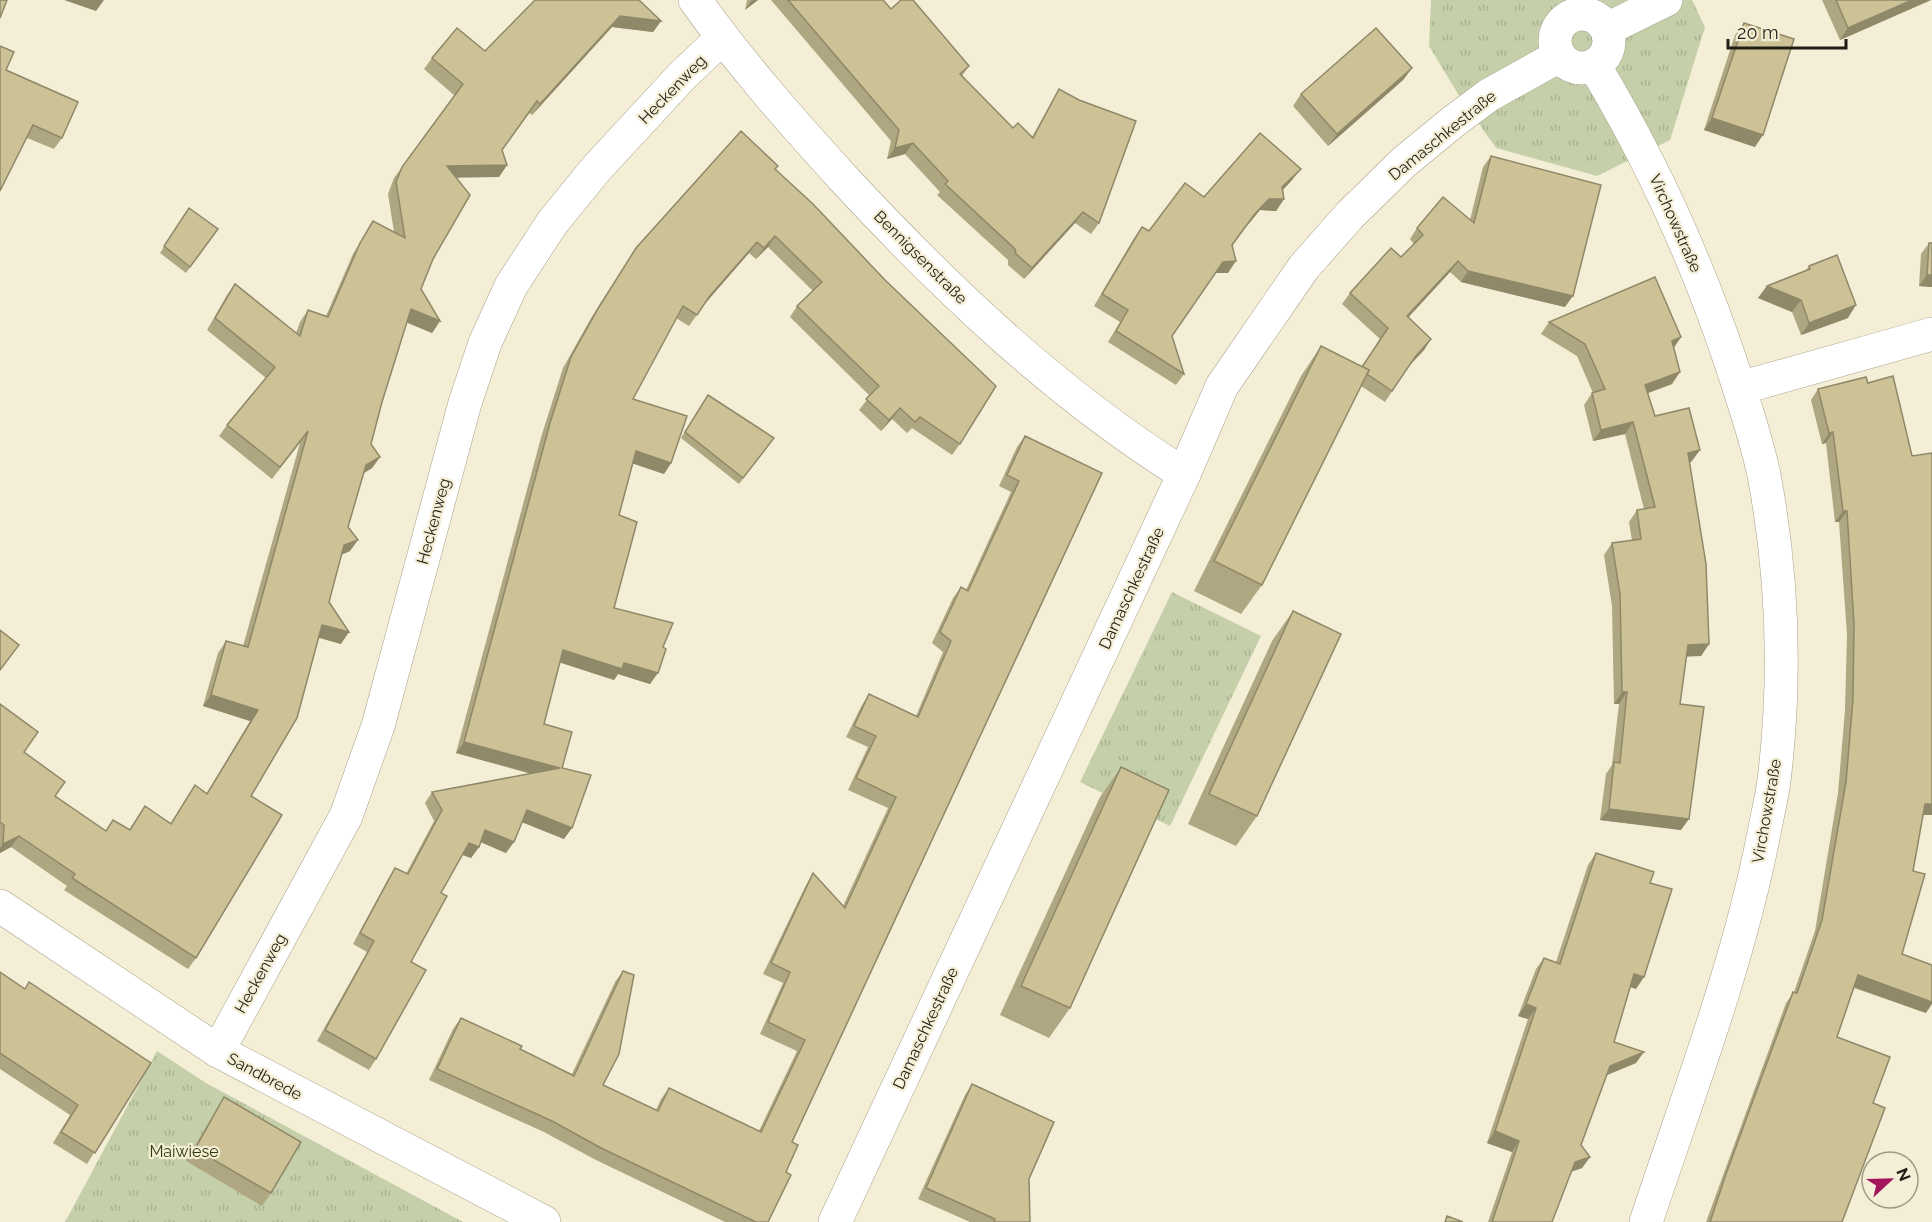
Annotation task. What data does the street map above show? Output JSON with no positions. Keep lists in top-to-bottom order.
{
  "streets": {
    "street": [
      "Heckenweg",
      "Damaschkestraße",
      "Virchowstraße",
      "Bennigsenstraße",
      "Sandbrede"
    ]
  },
  "crossings": [
    ["Heckenweg", "Bennigsenstraße"],
    ["Heckenweg", "Sandbrede"],
    ["Damaschkestraße", "Virchowstraße"],
    ["Damaschkestraße", "Bennigsenstraße"]
  ],
  "parks": ["Maiwiese"],
  "scale_bar": "20 m",
  "north": "right"
}
